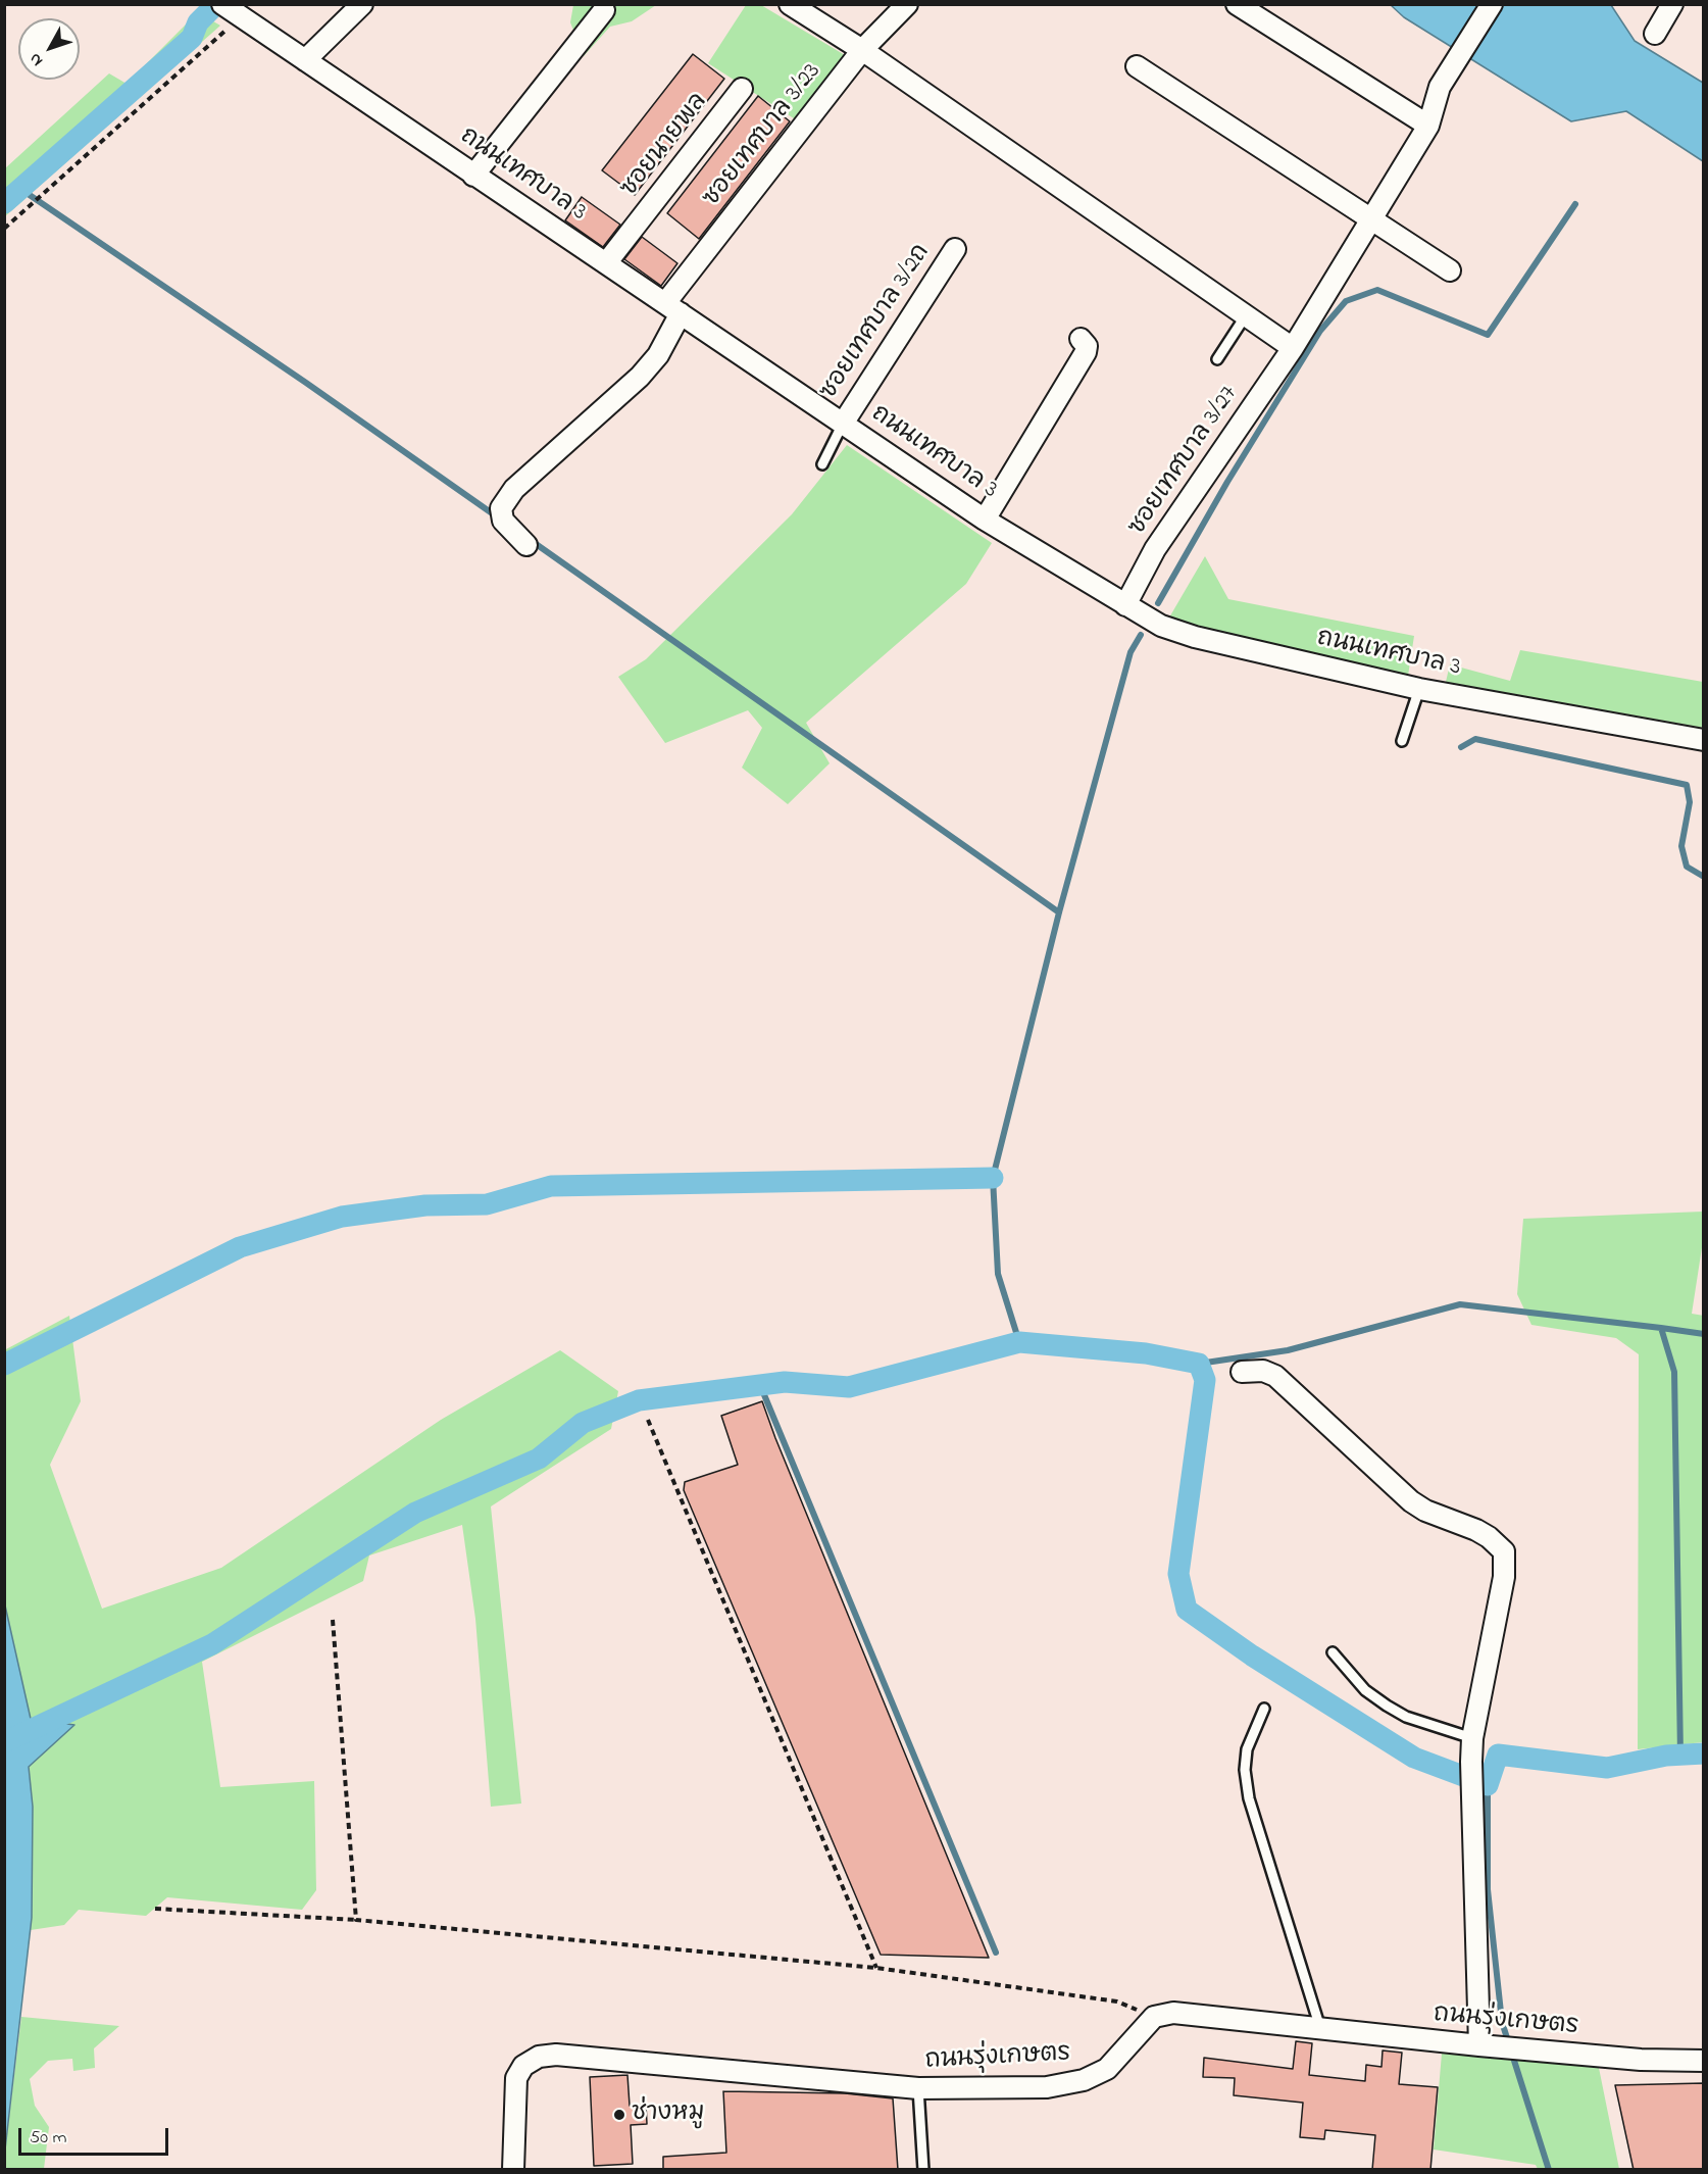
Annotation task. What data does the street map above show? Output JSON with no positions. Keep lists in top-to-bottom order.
{
  "streets": {
    "street": [
      "ซอยเทศบาล 3/23",
      "ซอยนายพล",
      "ถนนเทศบาล 3",
      "ซอยเทศบาล 3/2ถ",
      "ซอยเทศบาล 3/27",
      "ถนนรุ่งเกษตร"
    ]
  },
  "crossings": [
    ["ซอยเทศบาล 3/23", "ถนนเทศบาล 3"],
    ["ซอยนายพล", "ถนนเทศบาล 3"],
    ["ถนนเทศบาล 3", "ซอยเทศบาล 3/2ถ"],
    ["ถนนเทศบาล 3", "ซอยเทศบาล 3/27"]
  ],
  "places": ["ช่างหมู"],
  "scale_bar": "50 m",
  "north": "bottom left"
}
